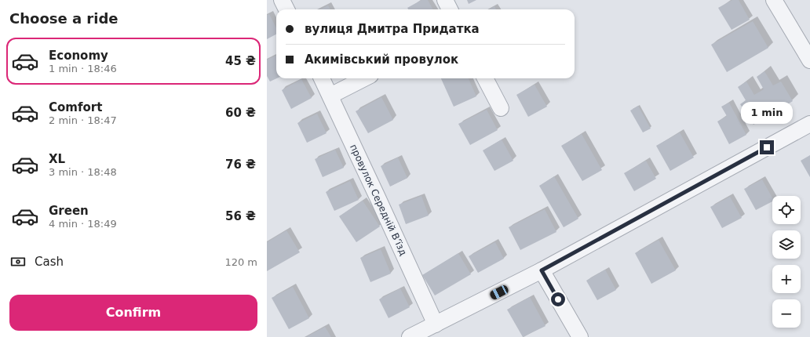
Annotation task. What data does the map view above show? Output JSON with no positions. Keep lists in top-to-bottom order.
{
  "streets": {
    "street": ["провулок Середній Вʼїзд"]
  },
  "page": {
    "heading": "Choose a ride",
    "banner": ["вулиця Дмитра Придатка", "Акимівський провулок"],
    "list": [
      {
        "name": "Economy",
        "note": "1 min · 18:46",
        "value": "45 ₴"
      },
      {
        "name": "Comfort",
        "note": "2 min · 18:47",
        "value": "60 ₴"
      },
      {
        "name": "XL",
        "note": "3 min · 18:48",
        "value": "76 ₴"
      },
      {
        "name": "Green",
        "note": "4 min · 18:49",
        "value": "56 ₴"
      }
    ],
    "bubble": "1 min",
    "map_buttons": ["+", "−"],
    "pay": ["Cash", "120 m"],
    "buttons": "Confirm"
  }
}
